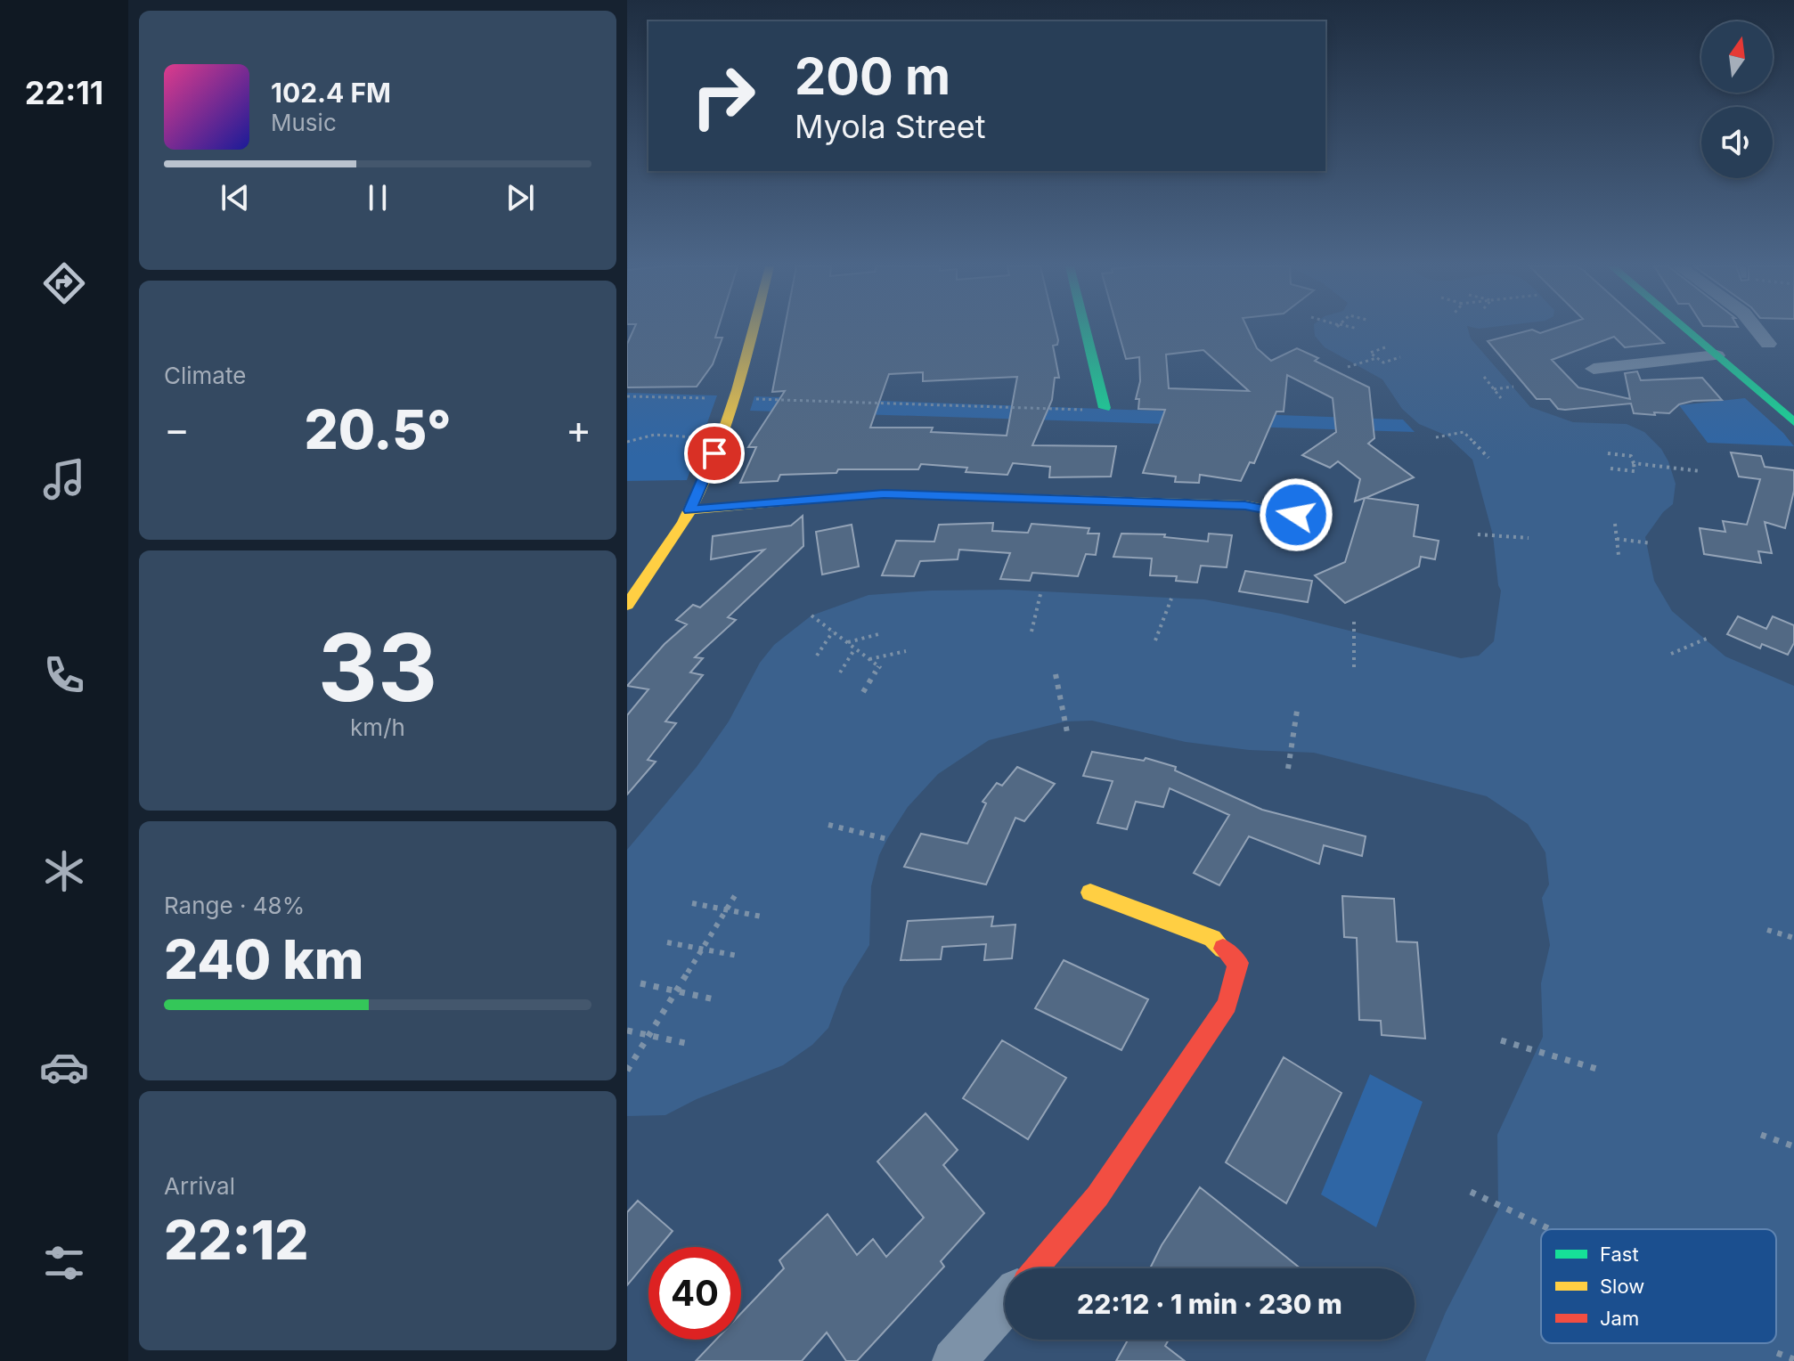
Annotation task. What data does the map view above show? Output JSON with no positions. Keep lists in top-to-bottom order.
{
  "legend": ["Fast", "Slow", "Jam"],
  "north": "top",
  "page": {
    "tabs": "22:11",
    "turn": ["200 m", "Myola Street"],
    "song": ["102.4 FM", "Music"],
    "tile": [
      "Climate",
      ["33", "km/h"],
      ["Range · 48%", "240 km"],
      ["Arrival", "22:12"]
    ],
    "heat": ["−", "20.5°", "+"],
    "limit": "40",
    "trip": "22:12 · 1 min · 230 m"
  }
}
